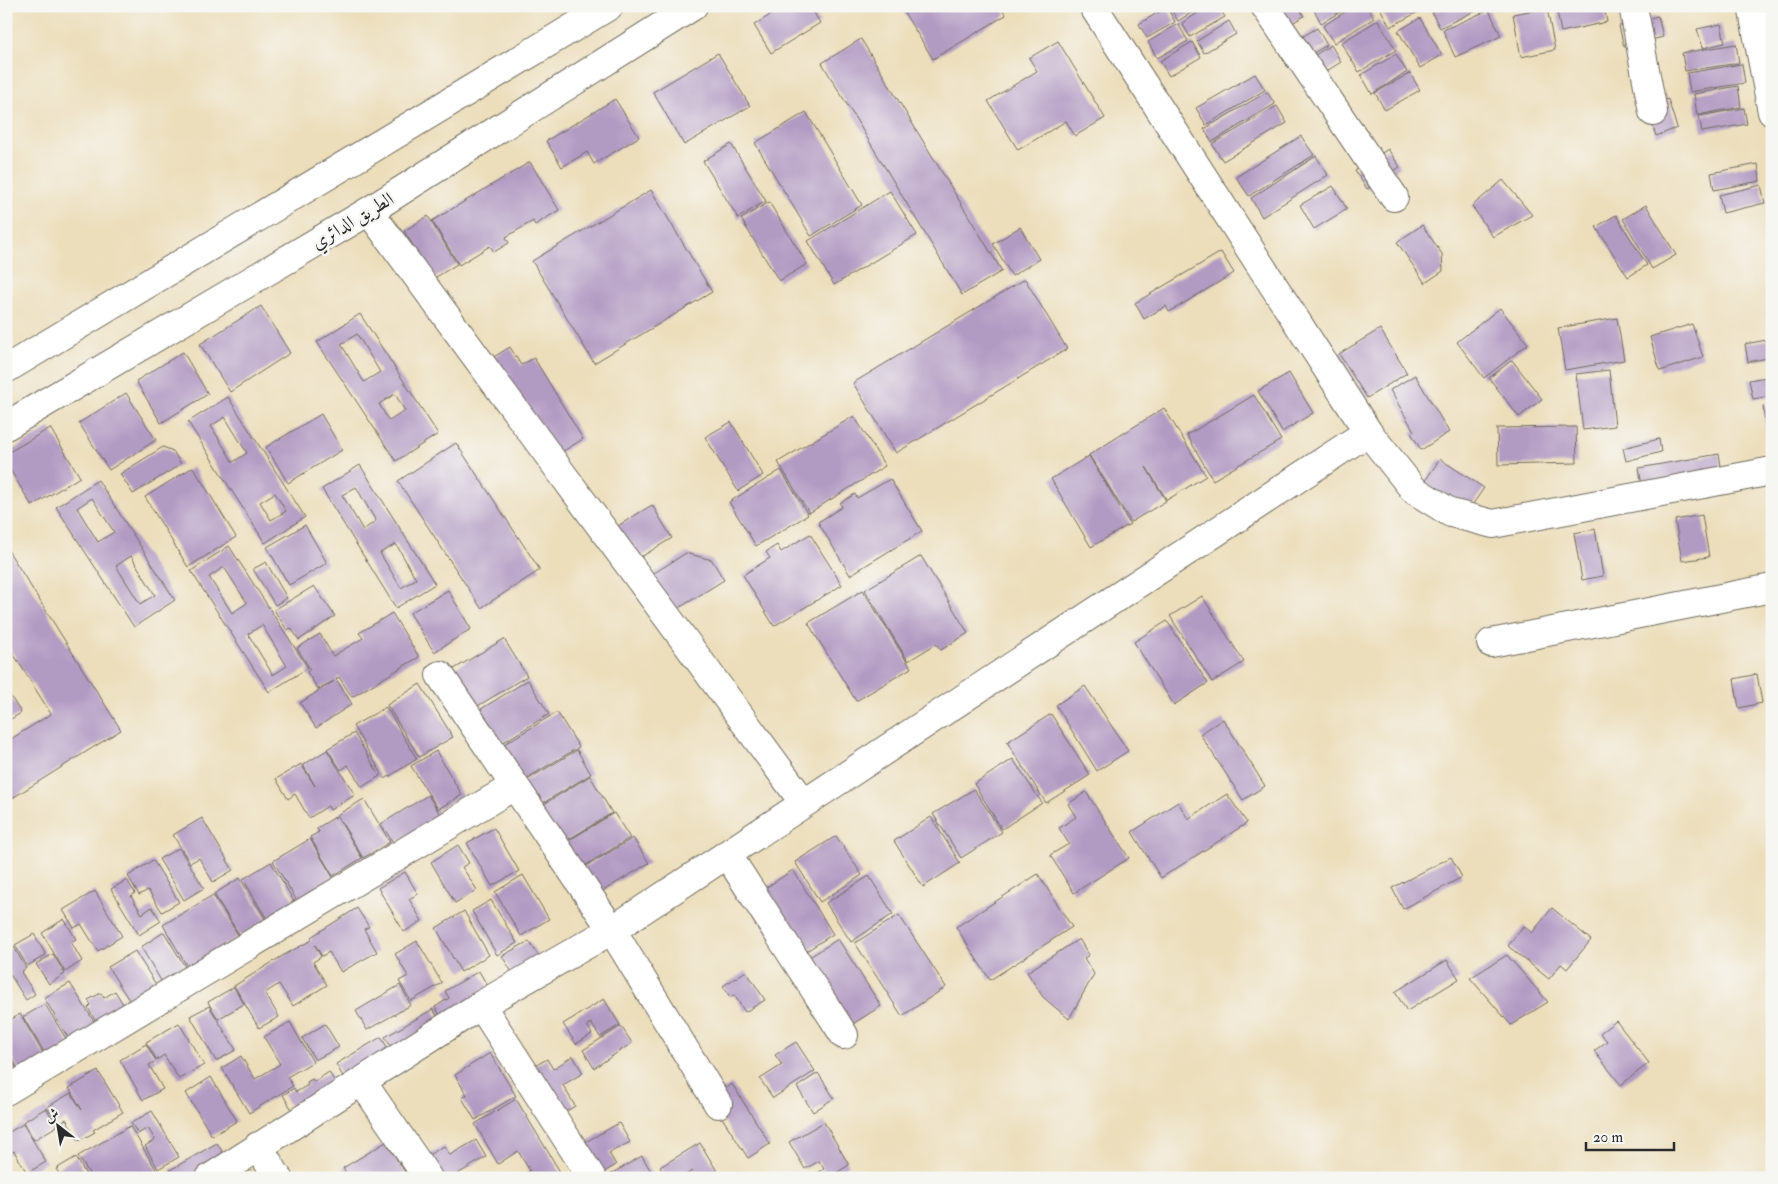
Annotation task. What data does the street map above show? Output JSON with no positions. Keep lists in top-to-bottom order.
{
  "streets": {
    "street": ["الطريق الدائري"]
  },
  "scale_bar": "20 m",
  "north": "top left"
}
